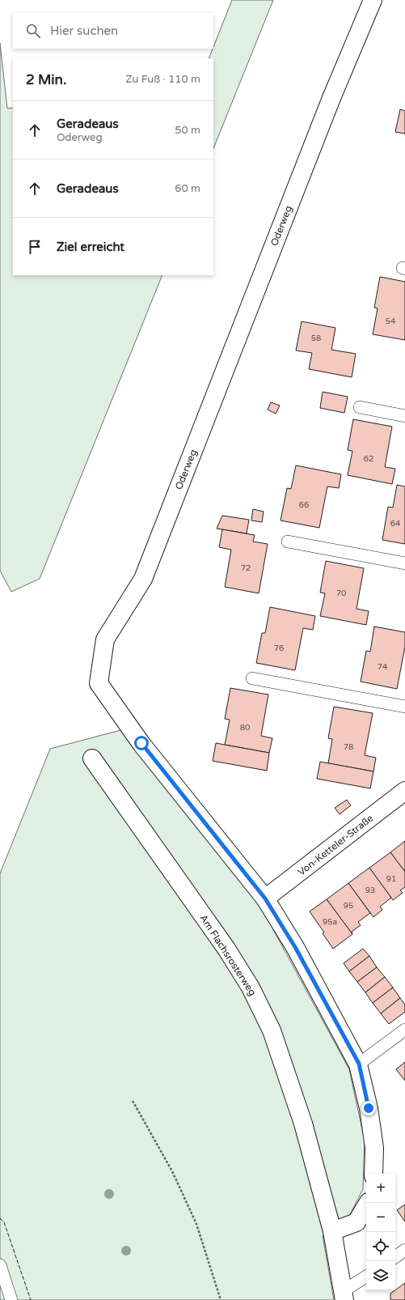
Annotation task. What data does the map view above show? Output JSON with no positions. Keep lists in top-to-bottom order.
{
  "streets": {
    "street": ["Oderweg", "Von-Ketteler-Straße", "Am Flachsrosterweg"]
  },
  "crossings": [
    ["Oderweg", "Von-Ketteler-Straße"]
  ],
  "house_numbers": [
    "54",
    "58",
    "62",
    "66",
    "64",
    "72",
    "70",
    "76",
    "74",
    "80",
    "78",
    "91",
    "93",
    "95",
    "95a"
  ],
  "page": {
    "search": "Hier suchen",
    "heading": ["2 Min.", "Zu Fuß · 110 m"],
    "list": [
      ["Geradeaus", "Oderweg", "50 m"],
      ["Geradeaus", "60 m"],
      "Ziel erreicht"
    ],
    "map_buttons": ["+", "−"]
  }
}
